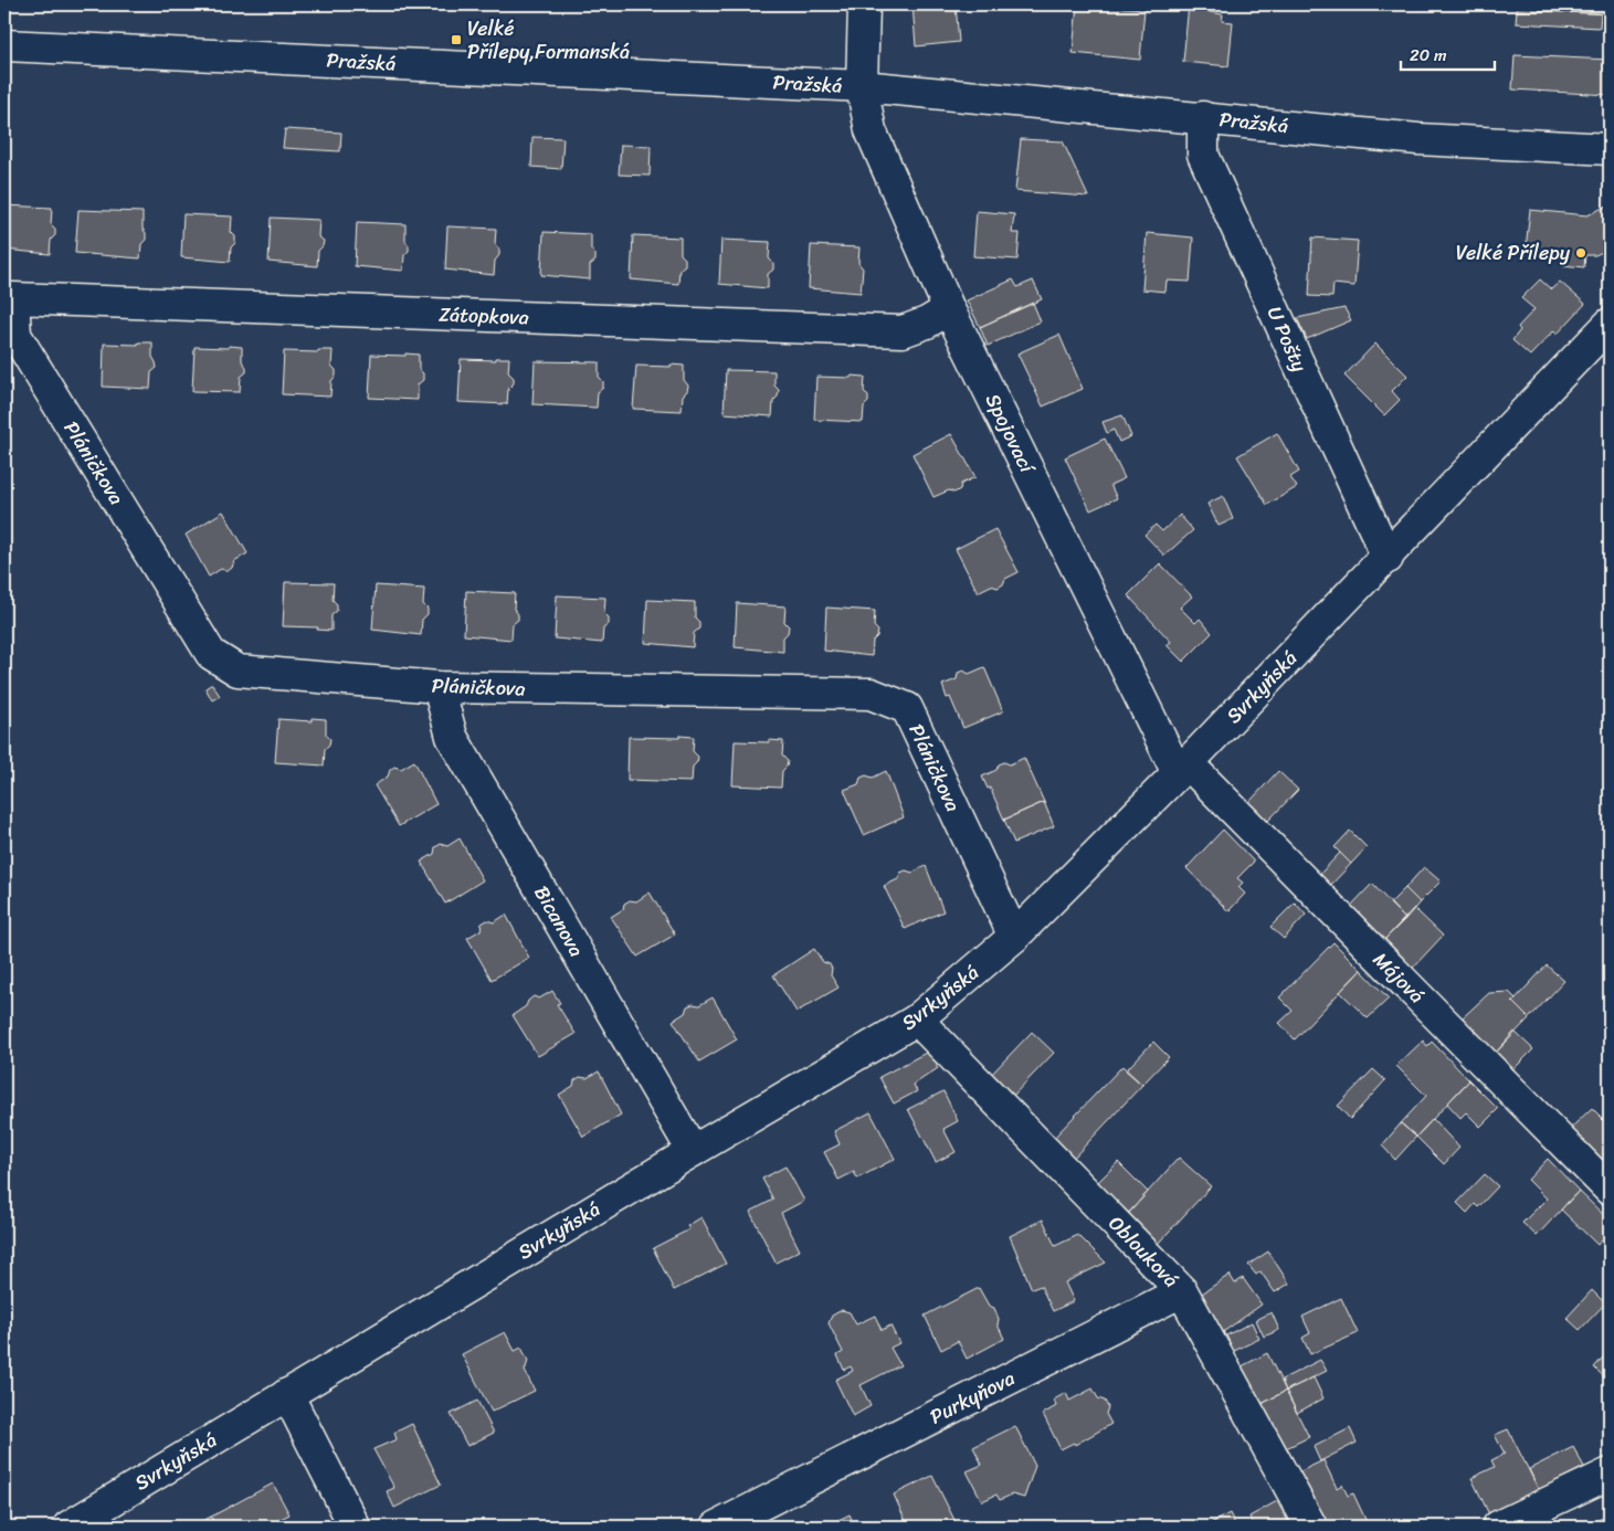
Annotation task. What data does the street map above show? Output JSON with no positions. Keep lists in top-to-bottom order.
{
  "streets": {
    "street": [
      "Pražská",
      "Zátopkova",
      "U Pošty",
      "Spojovací",
      "Pláničkova",
      "Svrkyňská",
      "Bicanova",
      "Májová",
      "Oblouková",
      "Purkyňova"
    ]
  },
  "crossings": [
    ["Pražská", "U Pošty"],
    ["Pražská", "Spojovací"],
    ["Zátopkova", "Spojovací"],
    ["Zátopkova", "Pláničkova"],
    ["U Pošty", "Svrkyňská"],
    ["Spojovací", "Svrkyňská"],
    ["Spojovací", "Májová"],
    ["Pláničkova", "Svrkyňská"],
    ["Pláničkova", "Bicanova"],
    ["Svrkyňská", "Bicanova"],
    ["Svrkyňská", "Májová"],
    ["Svrkyňská", "Oblouková"],
    ["Oblouková", "Purkyňova"]
  ],
  "places": {
    "transit": ["Velké Přílepy,Formanská"],
    "other": ["Velké Přílepy"]
  },
  "scale_bar": "20 m"
}
